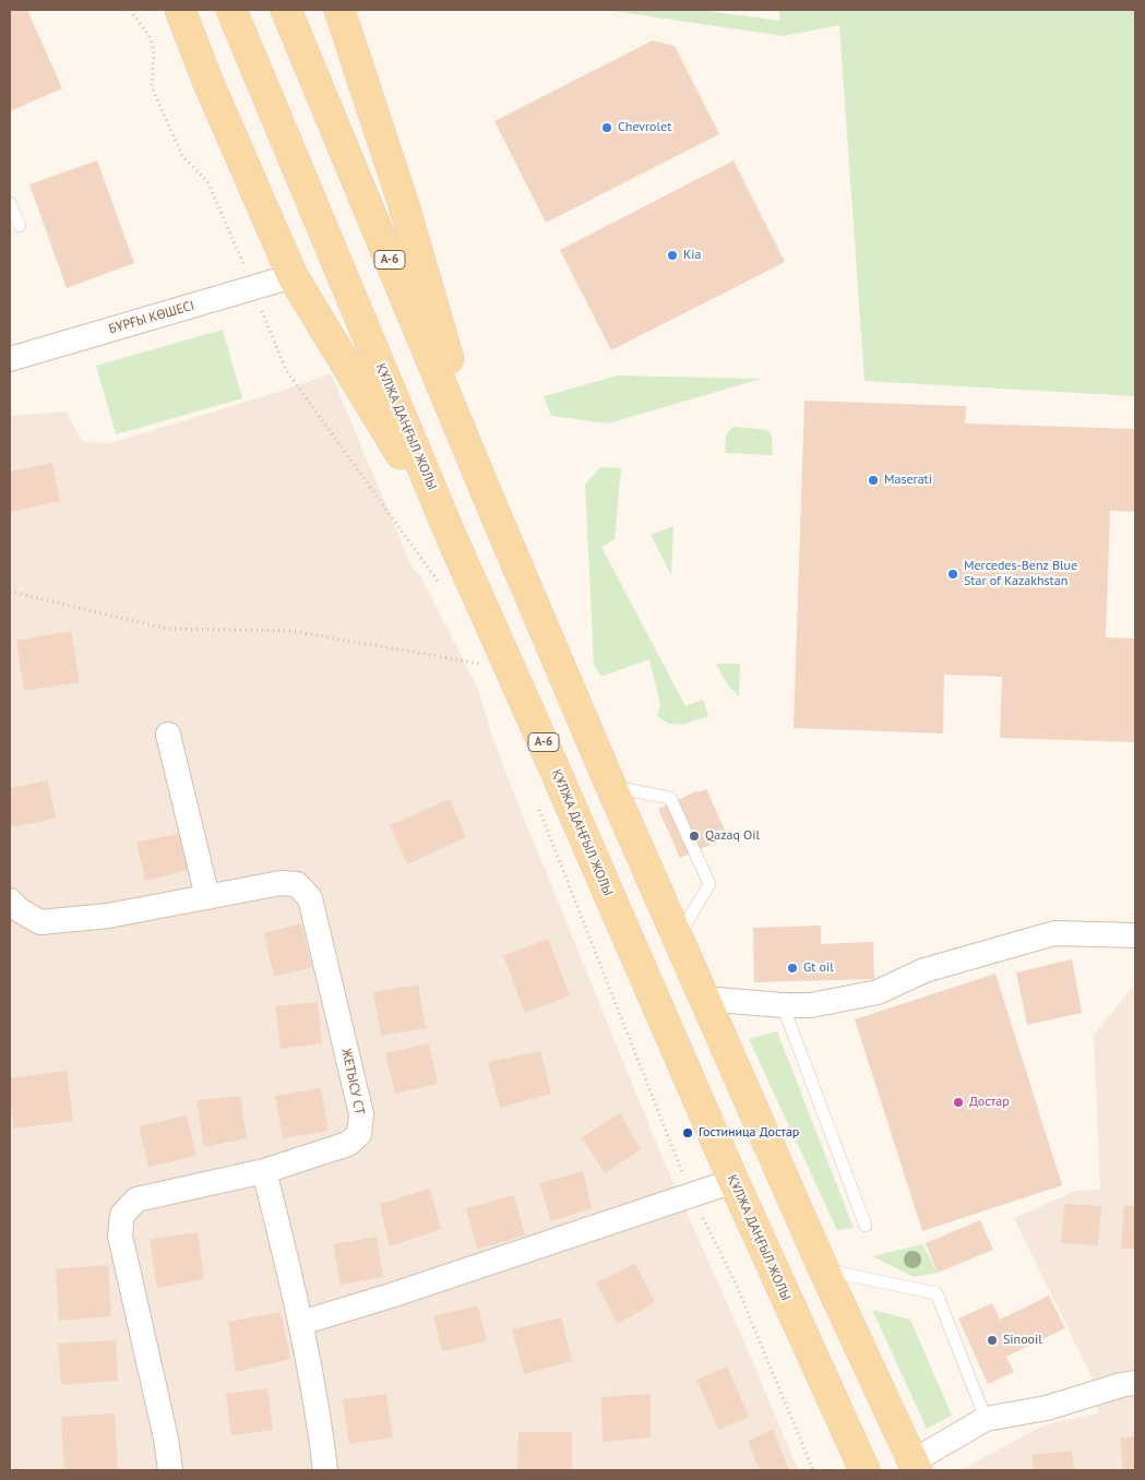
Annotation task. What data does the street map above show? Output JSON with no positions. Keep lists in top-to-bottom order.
{
  "streets": {
    "main road": ["A-6", "ҚҰЛЖА ДАҢҒЫЛ ЖОЛЫ"],
    "street": ["БҰРҒЫ КӨШЕСІ", "ЖЕТЫСУ СТ"]
  },
  "places": [
    "Chevrolet",
    "Kia",
    "Maserati",
    "Mercedes-Benz Blue Star of Kazakhstan",
    "Qazaq Oil",
    "Gt oil",
    "Достар",
    "Гостиница Достар",
    "Sinooil"
  ]
}
